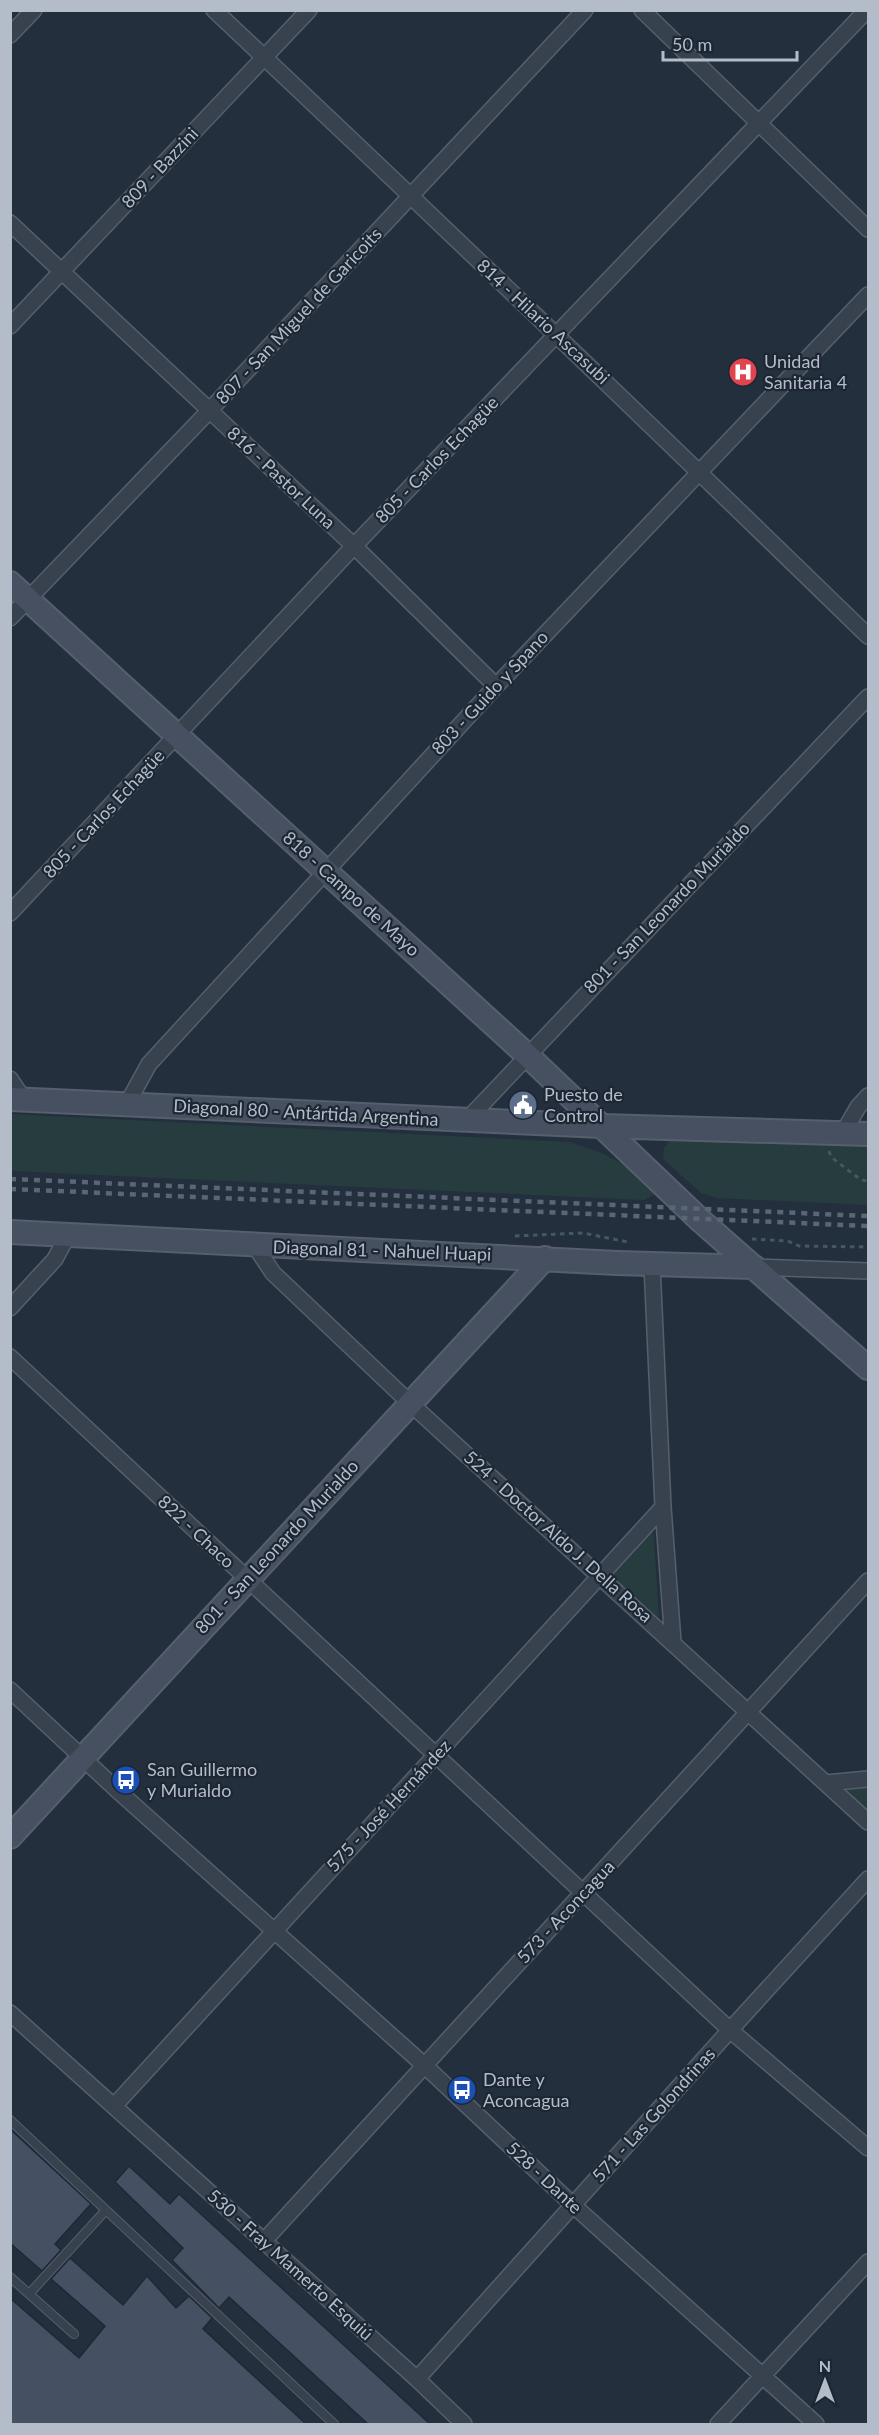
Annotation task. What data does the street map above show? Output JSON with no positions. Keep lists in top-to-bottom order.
{
  "streets": {
    "street": [
      "809 - Bazzini",
      "807 - San Miguel de Garicoits",
      "814 - Hilario Ascasubi",
      "805 - Carlos Echagüe",
      "816 - Pastor Luna",
      "803 - Guido y Spano",
      "818 - Campo de Mayo",
      "801 - San Leonardo Murialdo",
      "Diagonal 80 - Antártida Argentina",
      "Diagonal 81 - Nahuel Huapi",
      "822 - Chaco",
      "524 - Doctor Aldo J. Della Rosa",
      "575 - José Hernández",
      "573 - Aconcagua",
      "571 - Las Golondrinas",
      "528 - Dante",
      "530 - Fray Mamerto Esquiú"
    ]
  },
  "crossings": [
    ["809 - Bazzini", "814 - Hilario Ascasubi"],
    ["809 - Bazzini", "816 - Pastor Luna"],
    ["807 - San Miguel de Garicoits", "814 - Hilario Ascasubi"],
    ["807 - San Miguel de Garicoits", "816 - Pastor Luna"],
    ["807 - San Miguel de Garicoits", "818 - Campo de Mayo"],
    ["814 - Hilario Ascasubi", "805 - Carlos Echagüe"],
    ["814 - Hilario Ascasubi", "803 - Guido y Spano"],
    ["805 - Carlos Echagüe", "816 - Pastor Luna"],
    ["805 - Carlos Echagüe", "818 - Campo de Mayo"],
    ["816 - Pastor Luna", "803 - Guido y Spano"],
    ["803 - Guido y Spano", "818 - Campo de Mayo"],
    ["803 - Guido y Spano", "Diagonal 80 - Antártida Argentina"],
    ["818 - Campo de Mayo", "801 - San Leonardo Murialdo"],
    ["818 - Campo de Mayo", "Diagonal 80 - Antártida Argentina"],
    ["818 - Campo de Mayo", "Diagonal 81 - Nahuel Huapi"],
    ["801 - San Leonardo Murialdo", "Diagonal 80 - Antártida Argentina"],
    ["801 - San Leonardo Murialdo", "Diagonal 81 - Nahuel Huapi"],
    ["801 - San Leonardo Murialdo", "822 - Chaco"],
    ["801 - San Leonardo Murialdo", "524 - Doctor Aldo J. Della Rosa"],
    ["801 - San Leonardo Murialdo", "528 - Dante"],
    ["Diagonal 81 - Nahuel Huapi", "524 - Doctor Aldo J. Della Rosa"],
    ["822 - Chaco", "575 - José Hernández"],
    ["822 - Chaco", "573 - Aconcagua"],
    ["822 - Chaco", "571 - Las Golondrinas"],
    ["524 - Doctor Aldo J. Della Rosa", "575 - José Hernández"],
    ["524 - Doctor Aldo J. Della Rosa", "573 - Aconcagua"],
    ["575 - José Hernández", "528 - Dante"],
    ["575 - José Hernández", "530 - Fray Mamerto Esquiú"],
    ["573 - Aconcagua", "528 - Dante"],
    ["573 - Aconcagua", "530 - Fray Mamerto Esquiú"],
    ["571 - Las Golondrinas", "528 - Dante"],
    ["571 - Las Golondrinas", "530 - Fray Mamerto Esquiú"]
  ],
  "places": {
    "hospital": ["Unidad Sanitaria 4"],
    "public building": ["Puesto de Control"],
    "bus stop": ["San Guillermo y Murialdo", "Dante y Aconcagua"]
  },
  "scale_bar": "50 m",
  "north": "top"
}
